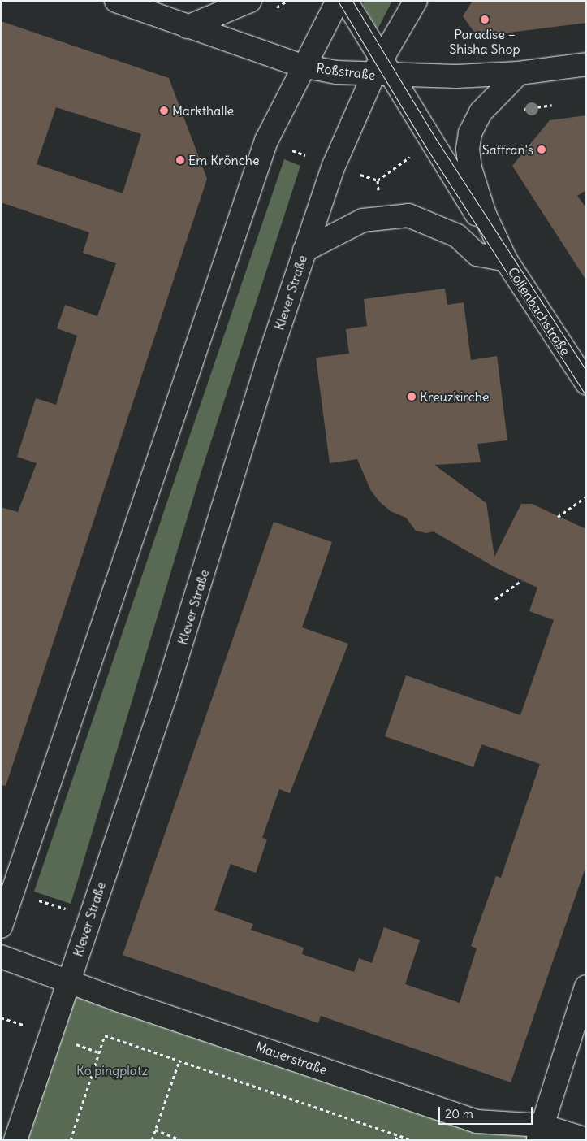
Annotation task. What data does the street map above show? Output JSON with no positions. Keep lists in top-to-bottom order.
{
  "streets": {
    "main road": [
      "Roßstraße",
      "Klever Straße",
      "Collenbachstraße",
      "Mauerstraße"
    ]
  },
  "crossings": [
    ["Roßstraße", "Klever Straße"],
    ["Roßstraße", "Collenbachstraße"],
    ["Klever Straße", "Collenbachstraße"],
    ["Klever Straße", "Mauerstraße"]
  ],
  "parks": ["Kolpingplatz"],
  "places": [
    "Paradise – Shisha Shop",
    "Markthalle",
    "Saffran's",
    "Em Krönche",
    "Kreuzkirche"
  ],
  "scale_bar": "20 m"
}
